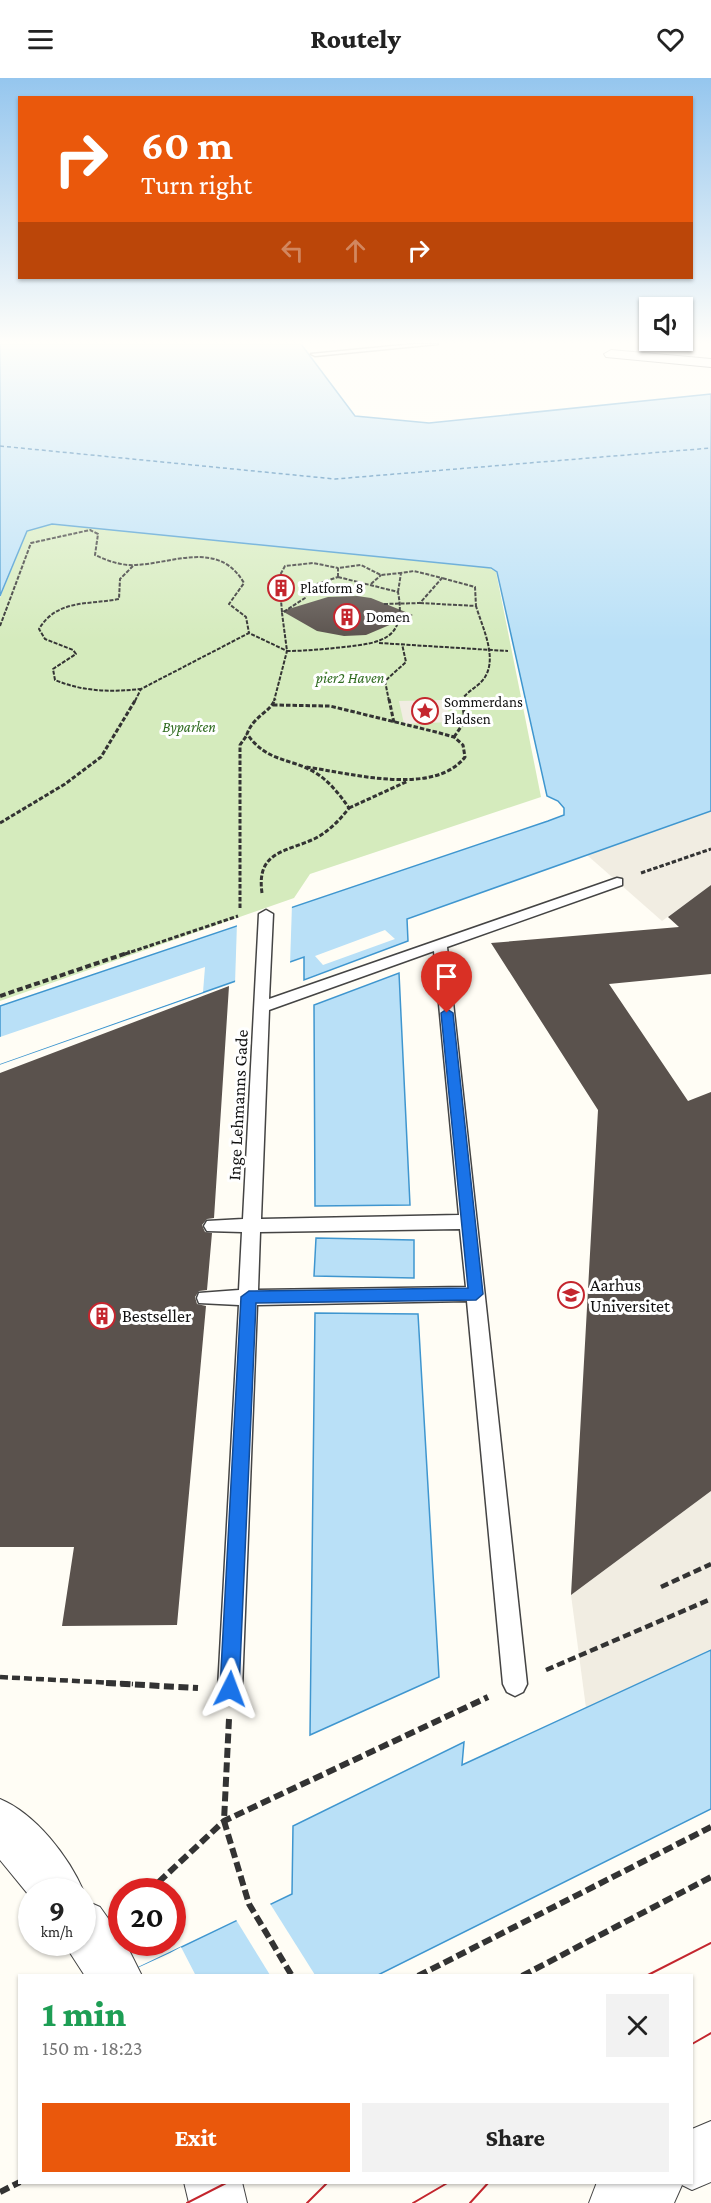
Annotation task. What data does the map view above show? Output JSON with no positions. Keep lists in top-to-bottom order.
{
  "streets": {
    "lane": ["Inge Lehmanns Gade"]
  },
  "parks": ["pier2 Haven", "Byparken"],
  "places": {
    "building": ["Platform 8", "Domen", "Bestseller"],
    "place": ["Sommerdans Pladsen"],
    "school or university": ["Aarhus Universitet"]
  },
  "page": {
    "header": "Routely",
    "turn": ["60 m", "Turn right"],
    "speed": "9 km/h",
    "limit": "20",
    "heading": ["1 min", "150 m · 18:23"],
    "buttons": ["Exit", "Share"]
  }
}
